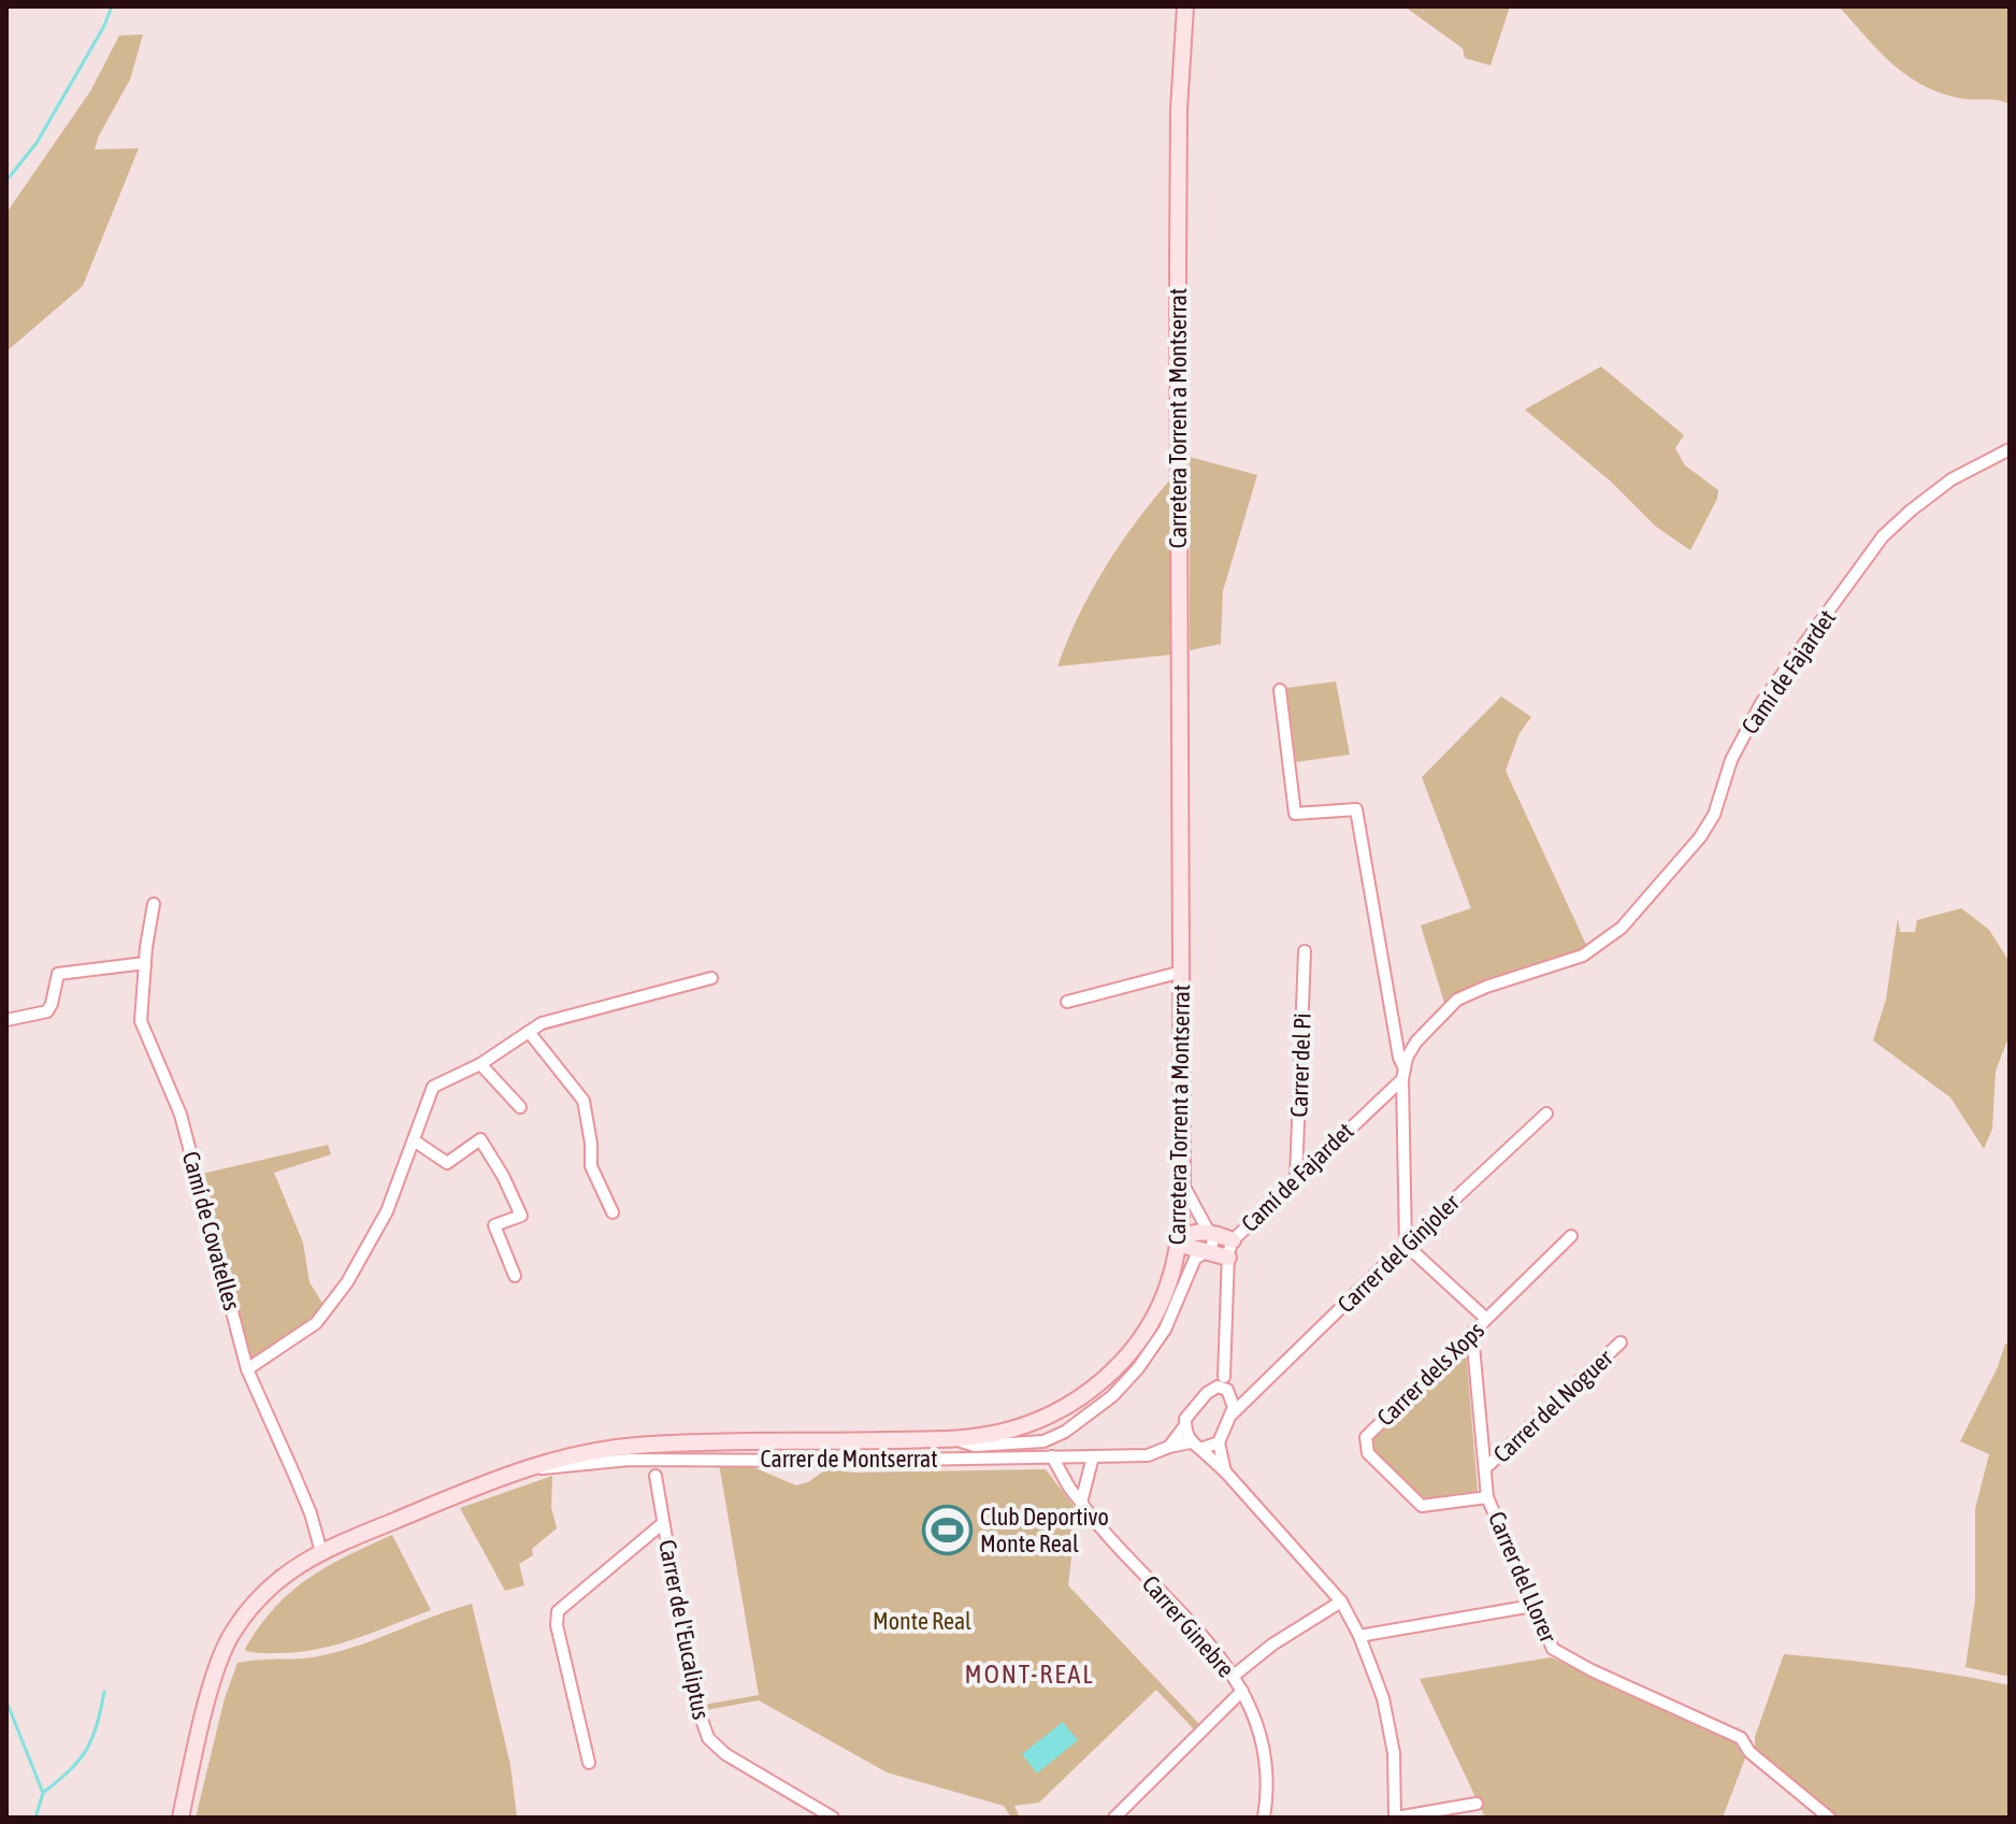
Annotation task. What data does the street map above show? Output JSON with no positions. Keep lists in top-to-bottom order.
{
  "streets": {
    "main road": ["Carretera Torrent a Montserrat"],
    "street": [
      "Camí de Fajardet",
      "Carrer del Pi",
      "Camí de Covatelles",
      "Carrer del Ginjoler",
      "Carrer dels Xops",
      "Carrer del Noguer",
      "Carrer de Montserrat",
      "Carrer del Llorer",
      "Carrer Ginebre",
      "Carrer de l'Eucaliptus"
    ]
  },
  "crossings": [
    ["Carretera Torrent a Montserrat", "Camí de Covatelles"],
    ["Carretera Torrent a Montserrat", "Carrer de Montserrat"],
    ["Camí de Fajardet", "Carrer del Pi"],
    ["Carrer dels Xops", "Carrer del Llorer"],
    ["Carrer del Noguer", "Carrer del Llorer"],
    ["Carrer de Montserrat", "Carrer Ginebre"]
  ],
  "districts": ["MONT-REAL"],
  "parks": ["Monte Real"],
  "places": {
    "sports": ["Club Deportivo Monte Real"]
  }
}
